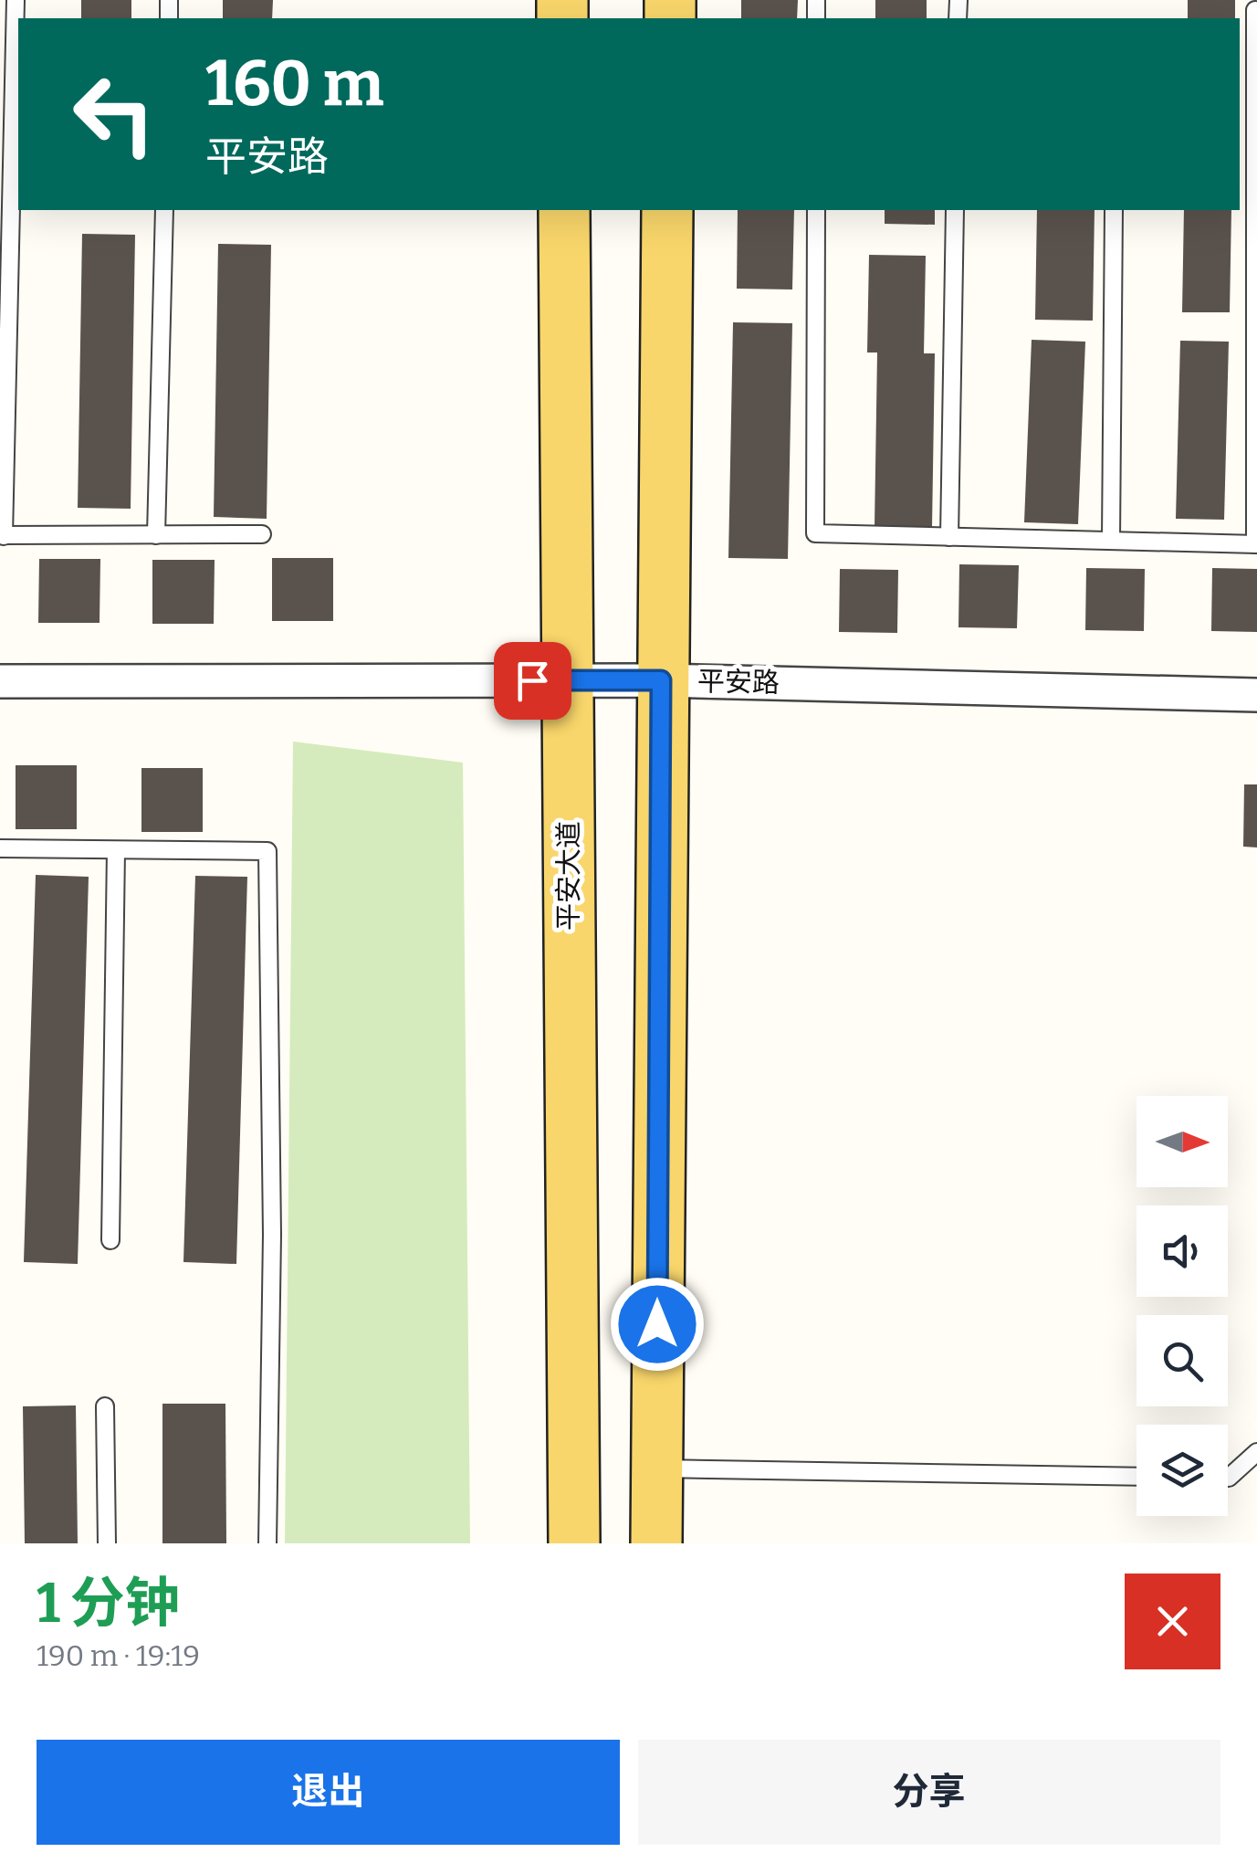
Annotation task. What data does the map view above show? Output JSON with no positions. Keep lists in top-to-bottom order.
{
  "streets": {
    "main road": ["平安大道"],
    "street": ["平安路"]
  },
  "crossings": [
    ["平安路", "平安大道"]
  ],
  "north": "right",
  "page": {
    "turn": ["160 m", "平安路"],
    "heading": ["1 分钟", "190 m · 19:19"],
    "buttons": ["退出", "分享"]
  }
}
